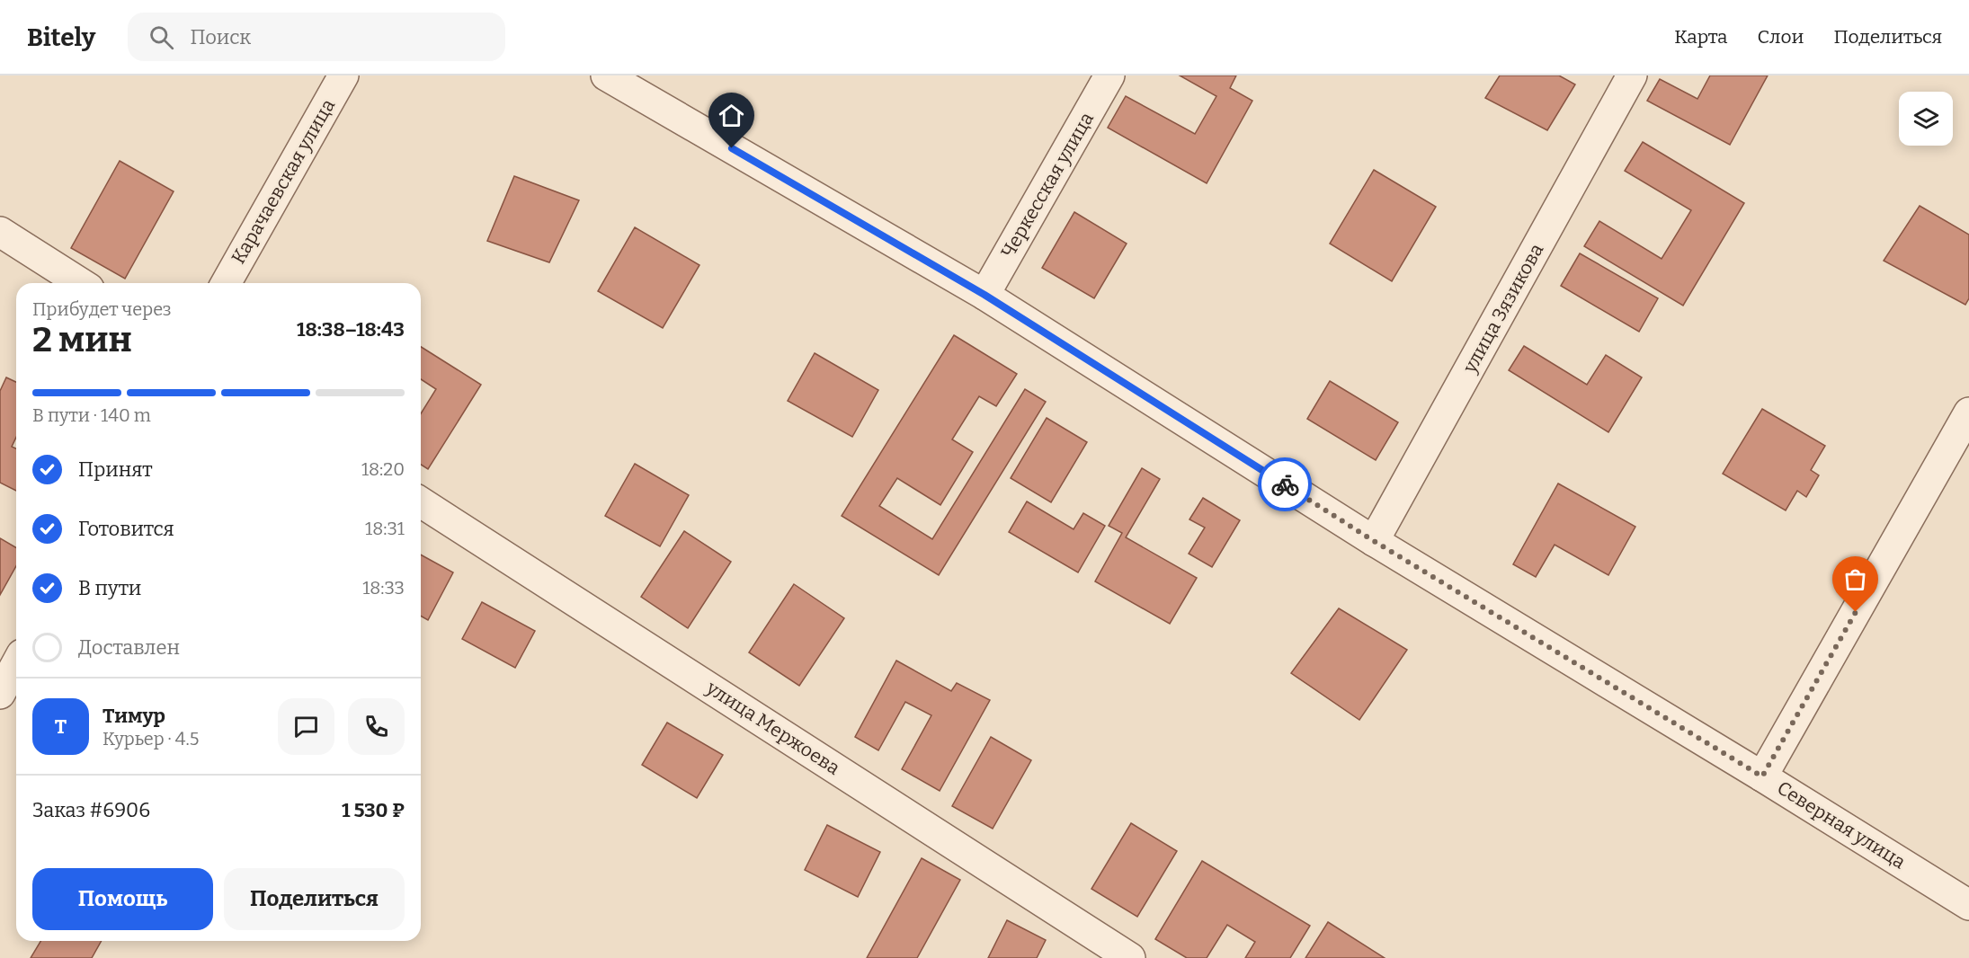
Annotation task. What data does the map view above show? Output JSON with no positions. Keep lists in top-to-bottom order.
{
  "streets": {
    "street": [
      "Карачаевская улица",
      "Черкесская улица",
      "улица Зязикова",
      "улица Мержоева",
      "Северная улица"
    ]
  },
  "crossings": [
    ["Черкесская улица", "Северная улица"],
    ["улица Зязикова", "Северная улица"]
  ],
  "page": {
    "header": "Bitely",
    "search": "Поиск",
    "nav": ["Карта", "Слои", "Поделиться"],
    "heading": ["2 мин", "Прибудет через", "18:38–18:43"],
    "panel": [
      "Тимур",
      "Курьер · 4.5",
      "Заказ #6906",
      "1 530 ₽"
    ],
    "bar": "В пути · 140 m",
    "list": [
      ["Принят", "18:20"],
      ["Готовится", "18:31"],
      ["В пути", "18:33"],
      "Доставлен"
    ],
    "round": "Т",
    "buttons": ["Помощь", "Поделиться"]
  }
}
